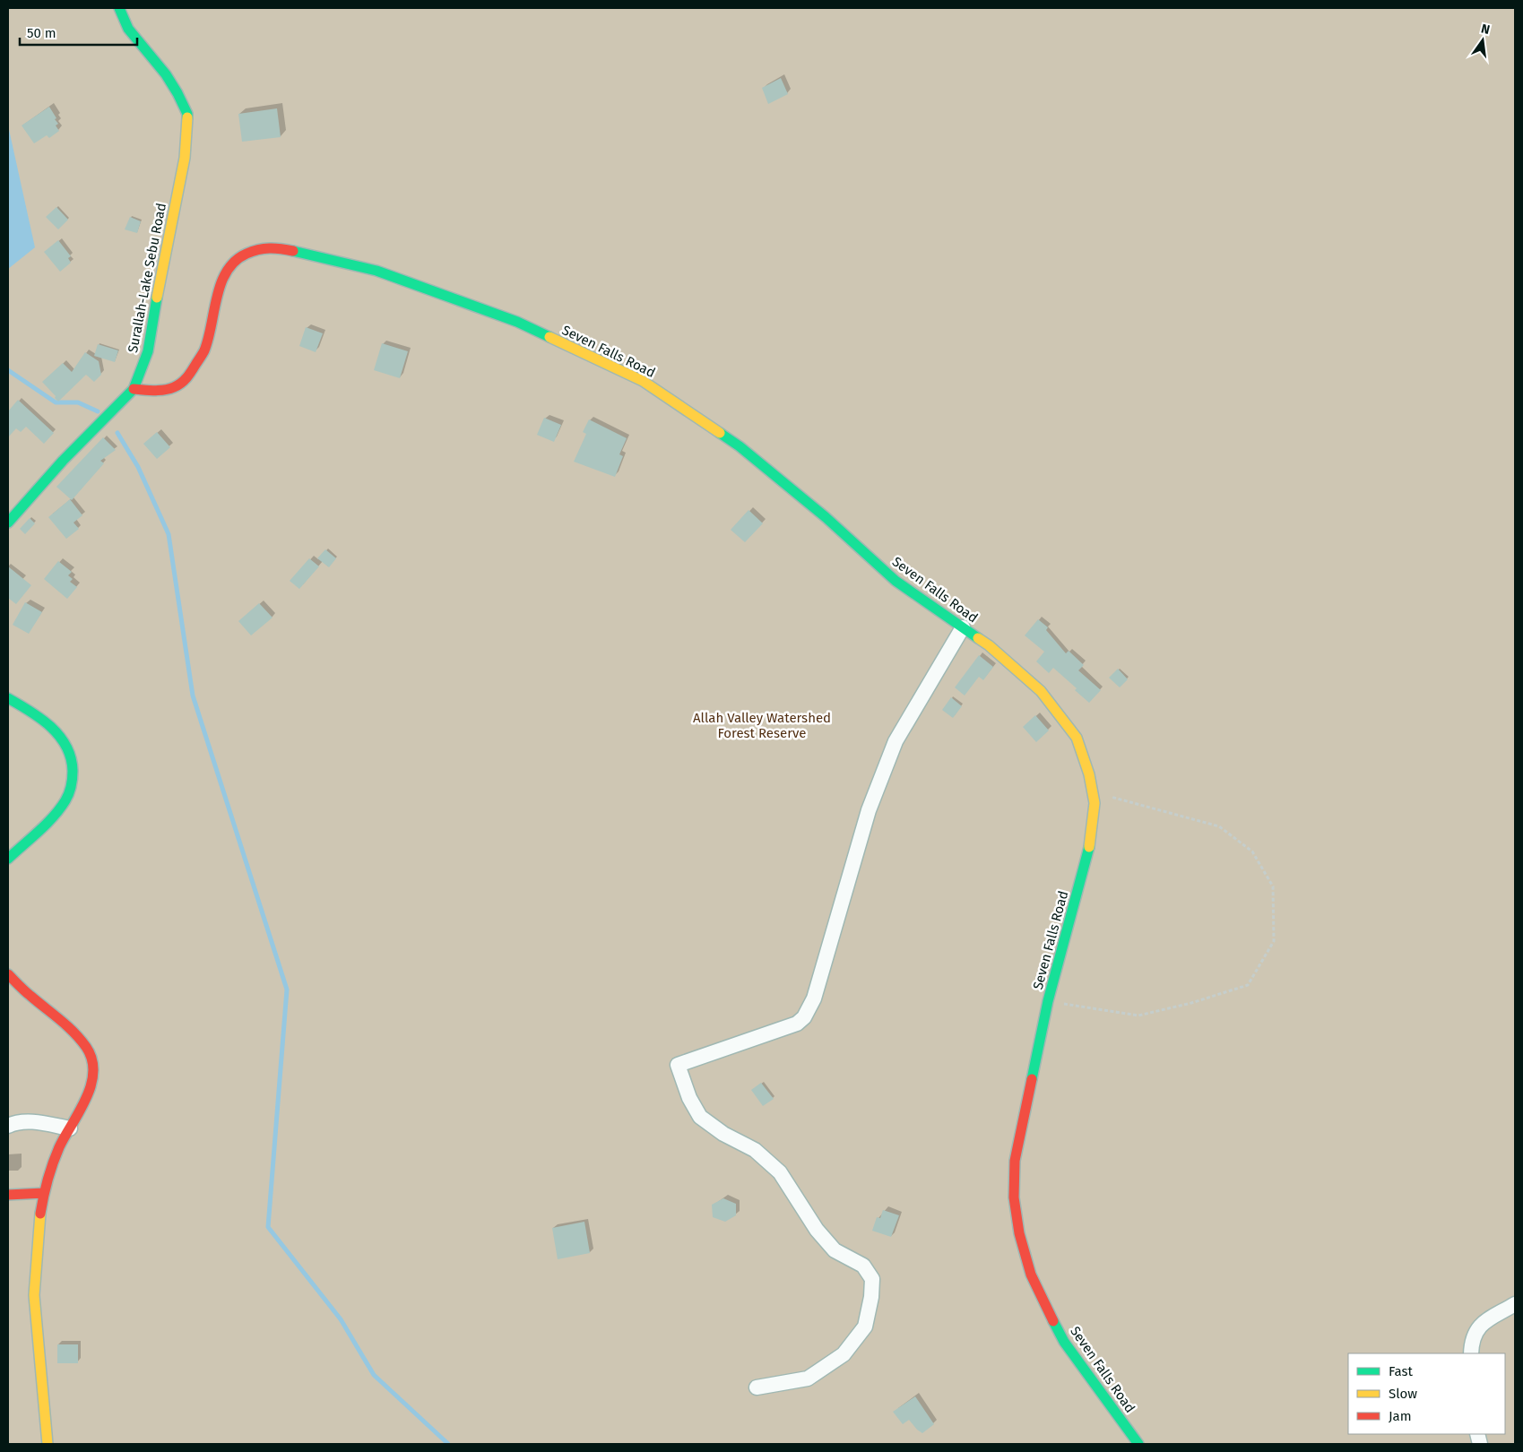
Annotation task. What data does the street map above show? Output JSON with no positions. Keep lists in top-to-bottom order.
{
  "streets": {
    "street": ["Surallah-Lake Sebu Road", "Seven Falls Road"]
  },
  "crossings": [
    ["Surallah-Lake Sebu Road", "Seven Falls Road"]
  ],
  "parks": ["Allah Valley Watershed Forest Reserve"],
  "legend": ["Fast", "Slow", "Jam"],
  "scale_bar": "50 m",
  "north": "top"
}
